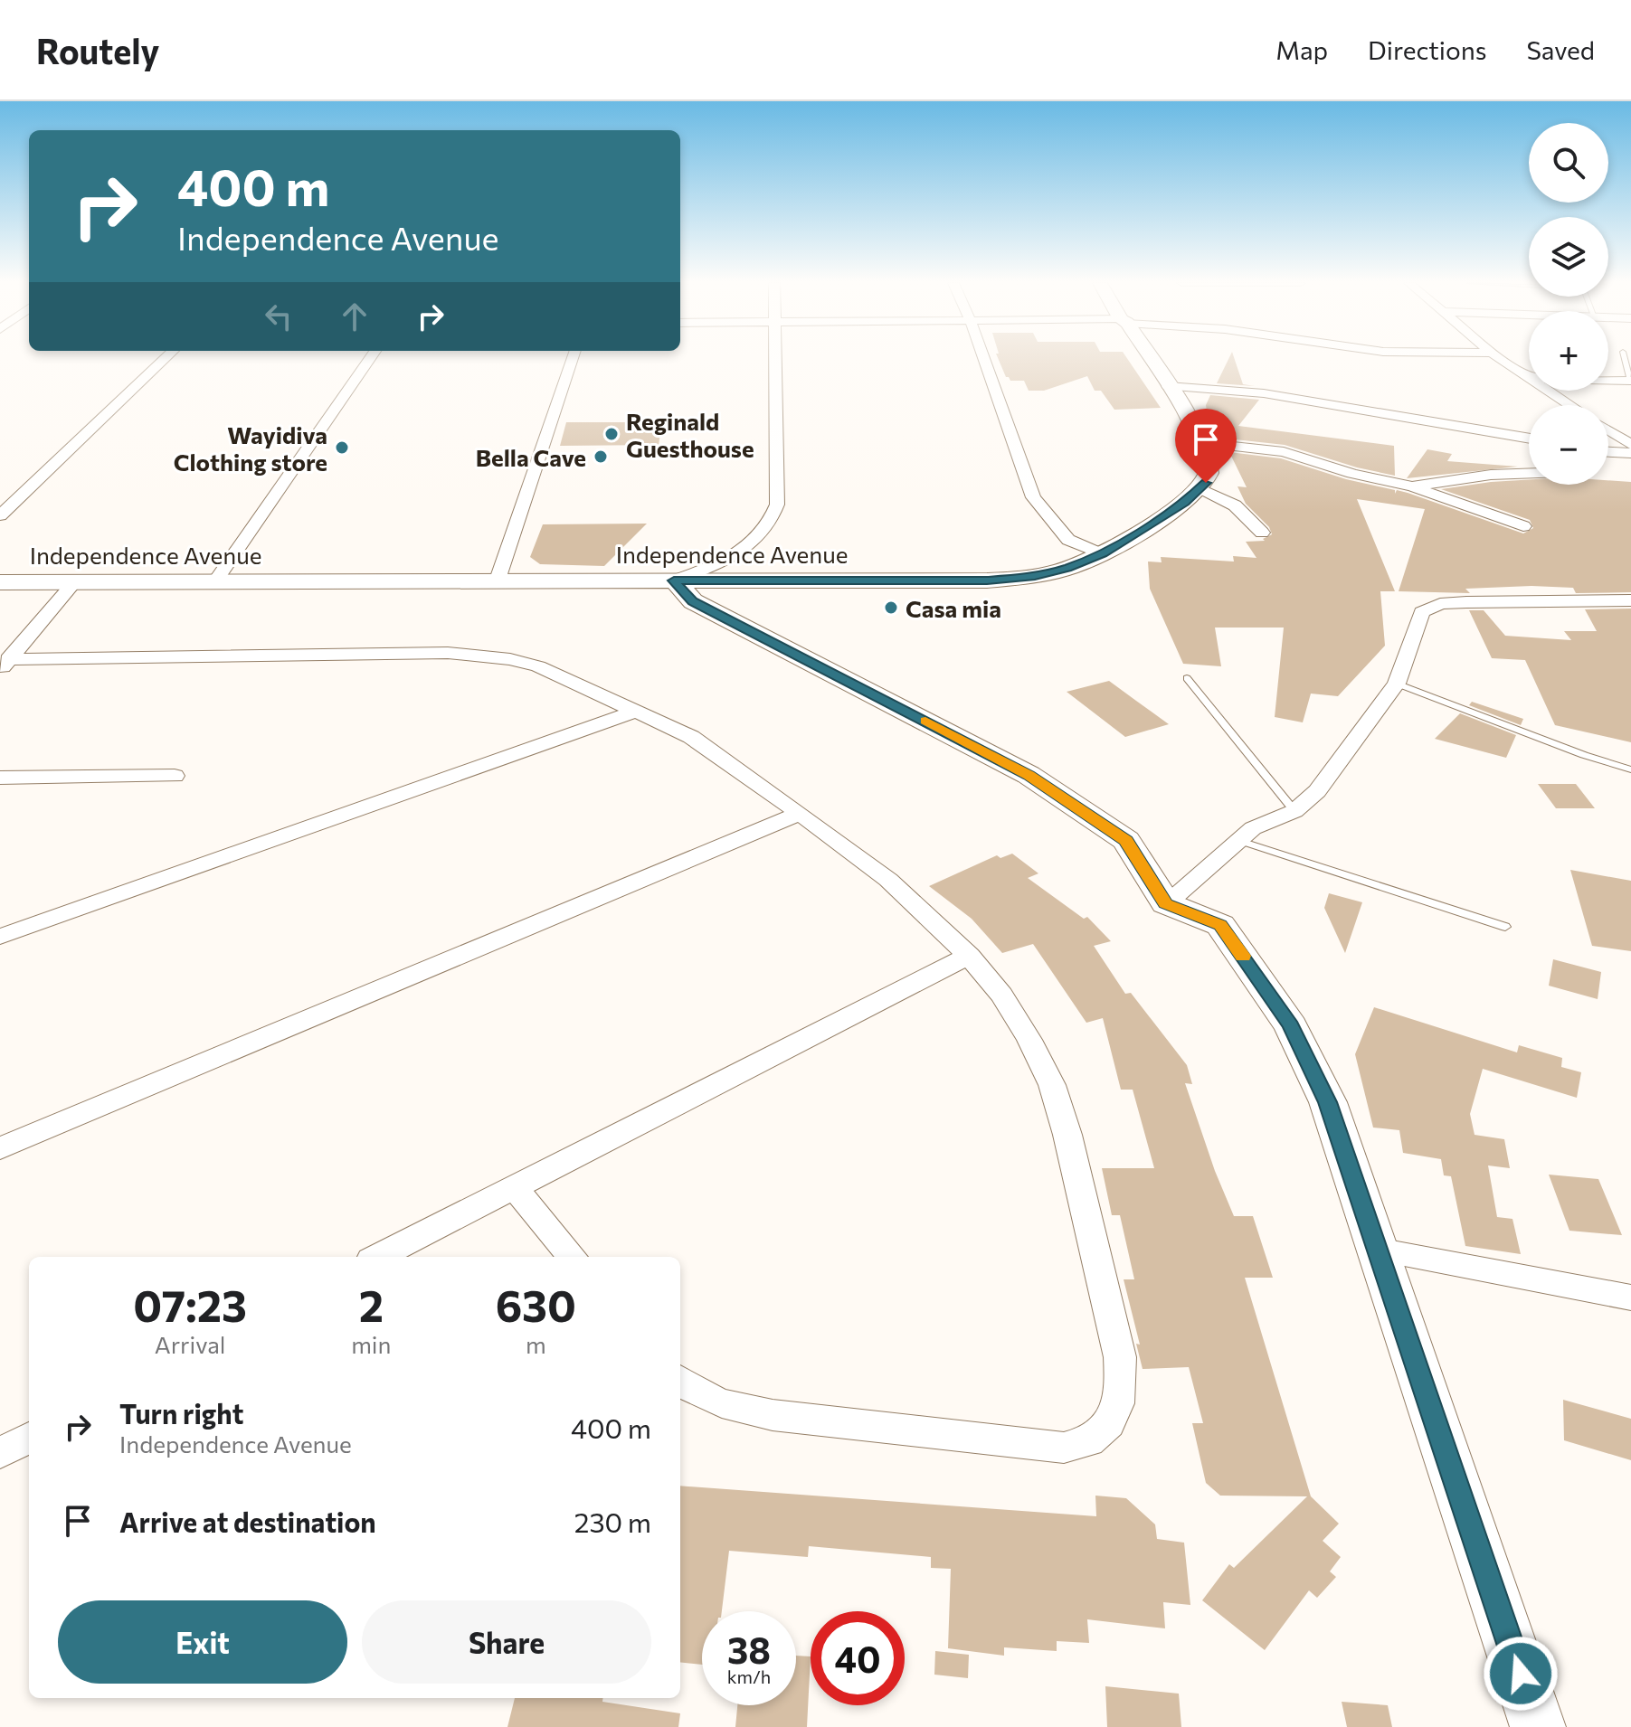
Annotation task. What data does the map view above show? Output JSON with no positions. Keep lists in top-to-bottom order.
{
  "streets": {
    "street": ["Independence Avenue"]
  },
  "places": [
    "Reginald Guesthouse",
    "Wayidiva Clothing store",
    "Bella Cave",
    "Casa mia"
  ],
  "page": {
    "header": "Routely",
    "nav": ["Map", "Directions", "Saved"],
    "map_buttons": ["+", "−"],
    "turn": ["400 m", "Independence Avenue"],
    "eta": [
      "07:23",
      "Arrival",
      "2",
      "min",
      "630",
      "m"
    ],
    "list": [
      {
        "name": "Turn right",
        "note": "Independence Avenue",
        "value": "400 m"
      },
      {
        "name": "Arrive at destination",
        "value": "230 m"
      }
    ],
    "buttons": ["Exit", "Share"],
    "speed": "38 km/h",
    "limit": "40"
  }
}
